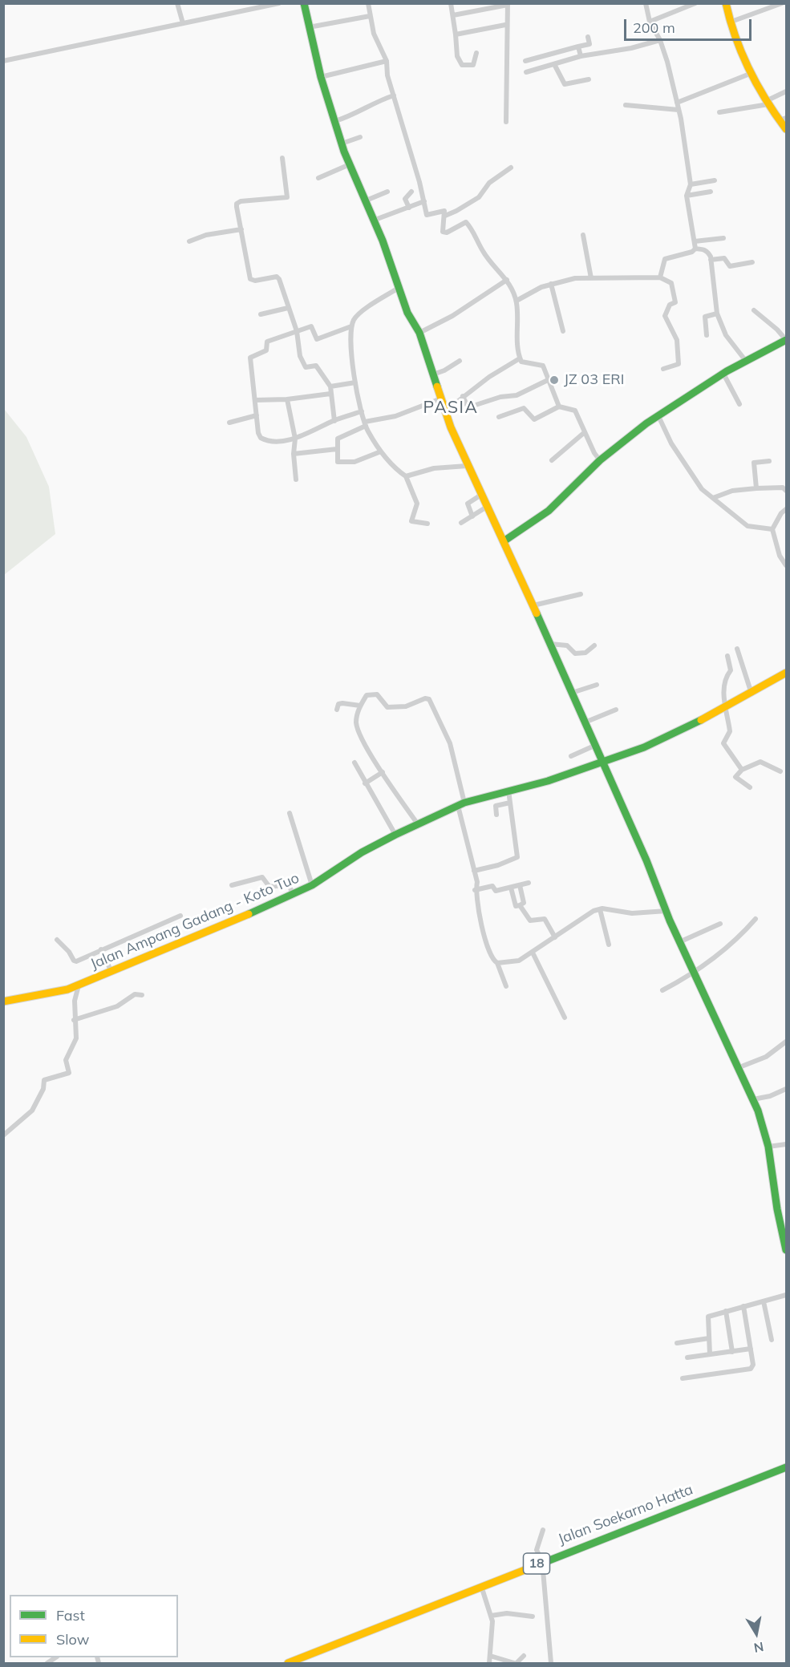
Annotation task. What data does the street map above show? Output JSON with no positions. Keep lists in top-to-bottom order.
{
  "streets": {
    "main road": ["Jalan Ampang Gadang - Koto Tuo", "Jalan Soekarno Hatta", "18"]
  },
  "districts": ["PASIA"],
  "places": ["JZ 03 ERI"],
  "legend": ["Fast", "Slow"],
  "scale_bar": "200 m",
  "north": "bottom"
}
